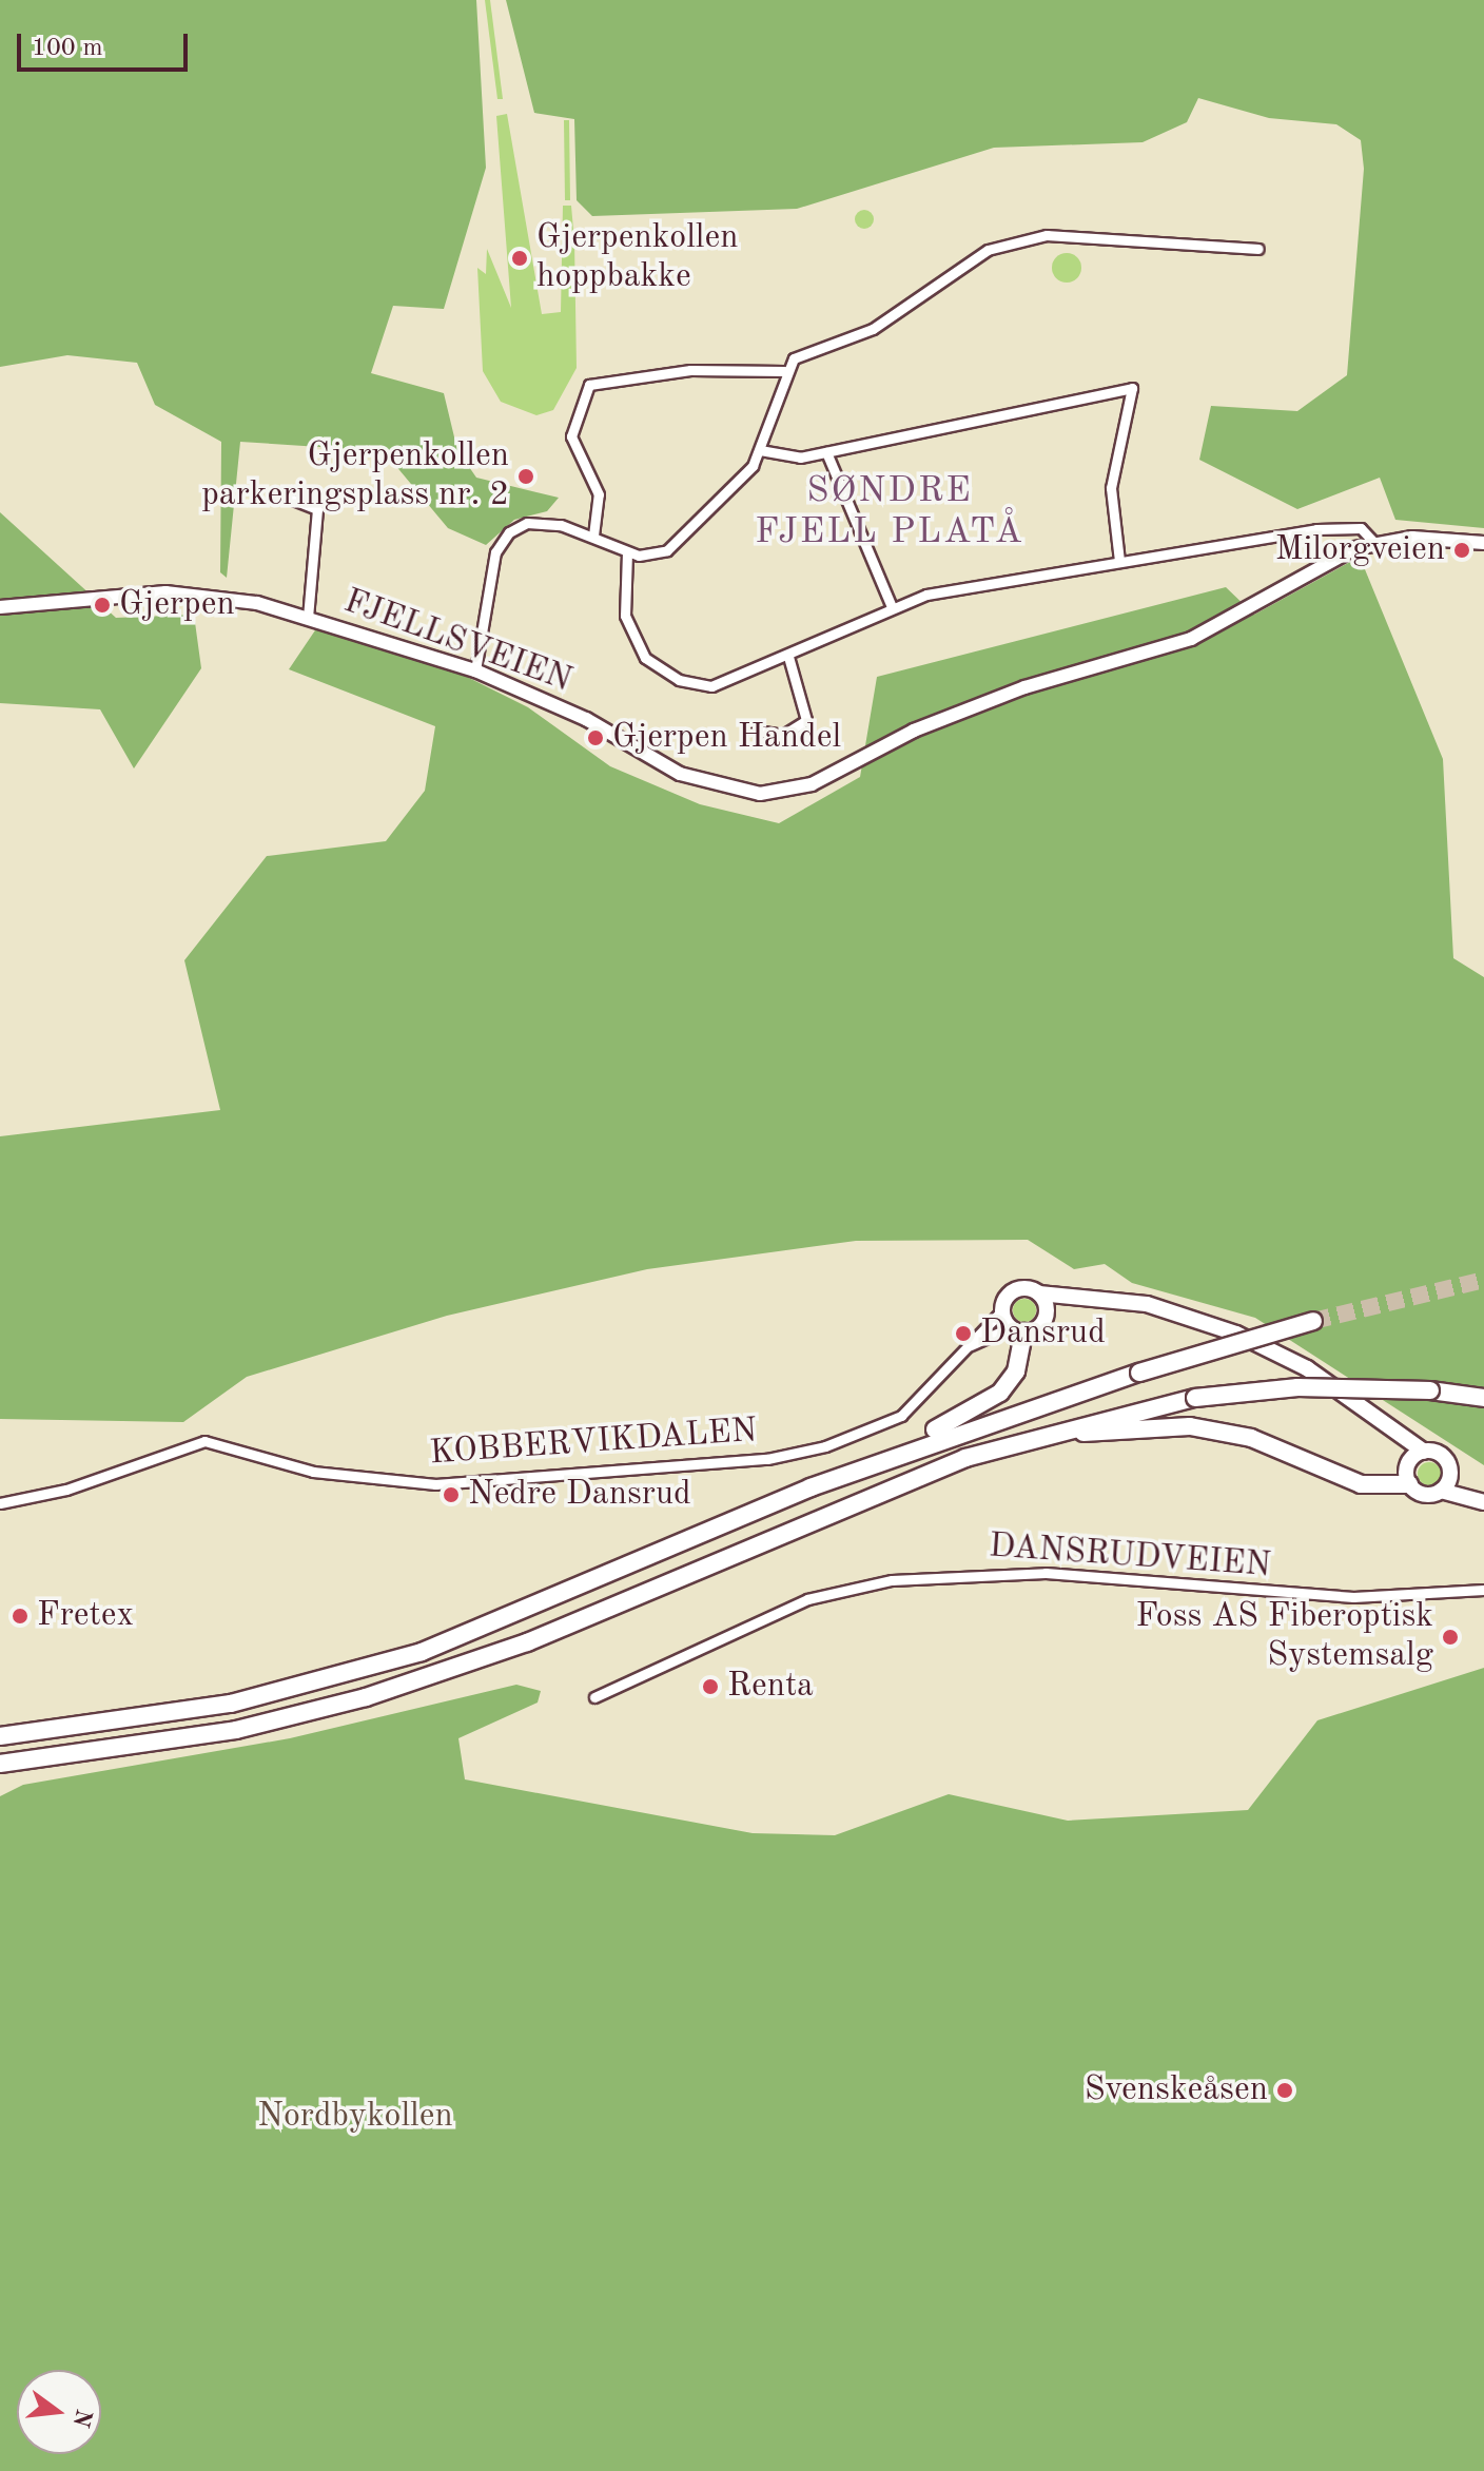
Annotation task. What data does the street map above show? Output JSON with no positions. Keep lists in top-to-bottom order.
{
  "streets": {
    "main road": ["FJELLSVEIEN"],
    "street": ["KOBBERVIKDALEN", "DANSRUDVEIEN"]
  },
  "districts": ["SØNDRE FJELL PLATÅ"],
  "parks": ["Nordbykollen"],
  "places": [
    "Gjerpenkollen hoppbakke",
    "Gjerpenkollen parkeringsplass nr. 2",
    "Milorgveien",
    "Gjerpen",
    "Gjerpen Handel",
    "Dansrud",
    "Nedre Dansrud",
    "Fretex",
    "Foss AS Fiberoptisk Systemsalg",
    "Renta",
    "Svenskeåsen"
  ],
  "scale_bar": "100 m",
  "north": "right"
}
